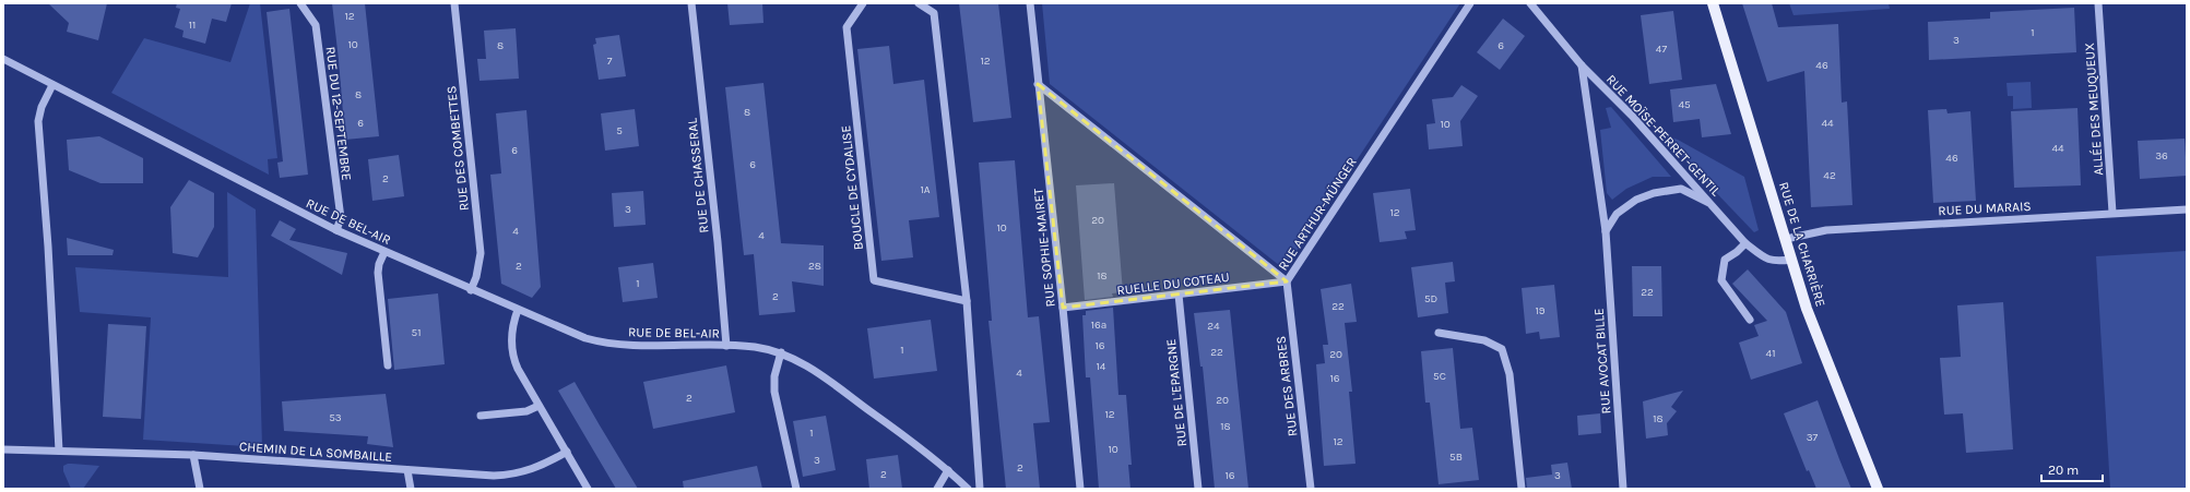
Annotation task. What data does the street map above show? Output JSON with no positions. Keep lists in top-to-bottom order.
{
  "streets": {
    "main road": ["RUE DE LA CHARRIÈRE"],
    "street": [
      "ALLÉE DES MEUQUEUX",
      "RUE DU 12-SEPTEMBRE",
      "RUE MOÏSE-PERRET-GENTIL",
      "RUE DES COMBETTES",
      "RUE DE CHASSERAL",
      "BOUCLE DE CYDALISE",
      "RUE DU MARAIS",
      "RUE ARTHUR-MÜNGER",
      "RUE DE BEL-AIR",
      "RUE SOPHIE-MAIRET",
      "RUELLE DU COTEAU",
      "RUE AVOCAT BILLE",
      "RUE DES ARBRES",
      "RUE DE L'EPARGNE",
      "CHEMIN DE LA SOMBAILLE"
    ]
  },
  "crossings": [
    ["ALLÉE DES MEUQUEUX", "RUE DU MARAIS"],
    ["RUE DU 12-SEPTEMBRE", "RUE DE BEL-AIR"],
    ["RUE MOÏSE-PERRET-GENTIL", "RUE DE LA CHARRIÈRE"],
    ["RUE MOÏSE-PERRET-GENTIL", "RUE AVOCAT BILLE"],
    ["RUE DES COMBETTES", "RUE DE BEL-AIR"],
    ["RUE DE CHASSERAL", "RUE DE BEL-AIR"],
    ["RUE DU MARAIS", "RUE DE LA CHARRIÈRE"],
    ["RUE ARTHUR-MÜNGER", "RUE SOPHIE-MAIRET"],
    ["RUE ARTHUR-MÜNGER", "RUELLE DU COTEAU"],
    ["RUE ARTHUR-MÜNGER", "RUE DES ARBRES"],
    ["RUE SOPHIE-MAIRET", "RUELLE DU COTEAU"],
    ["RUELLE DU COTEAU", "RUE DES ARBRES"],
    ["RUELLE DU COTEAU", "RUE DE L'EPARGNE"]
  ],
  "house_numbers": [
    "12",
    "11",
    "1",
    "3",
    "10",
    "8",
    "6",
    "47",
    "7",
    "12",
    "46",
    "8",
    "45",
    "8",
    "6",
    "44",
    "10",
    "5",
    "44",
    "6",
    "36",
    "46",
    "6",
    "42",
    "2",
    "1A",
    "3",
    "12",
    "20",
    "10",
    "4",
    "4",
    "2",
    "28",
    "18",
    "1",
    "22",
    "2",
    "5D",
    "22",
    "19",
    "16a",
    "24",
    "51",
    "16",
    "1",
    "22",
    "41",
    "20",
    "14",
    "4",
    "5C",
    "16",
    "2",
    "20",
    "12",
    "53",
    "18",
    "18",
    "1",
    "37",
    "12",
    "10",
    "5B",
    "3",
    "2",
    "2",
    "16",
    "3"
  ],
  "scale_bar": "20 m"
}
